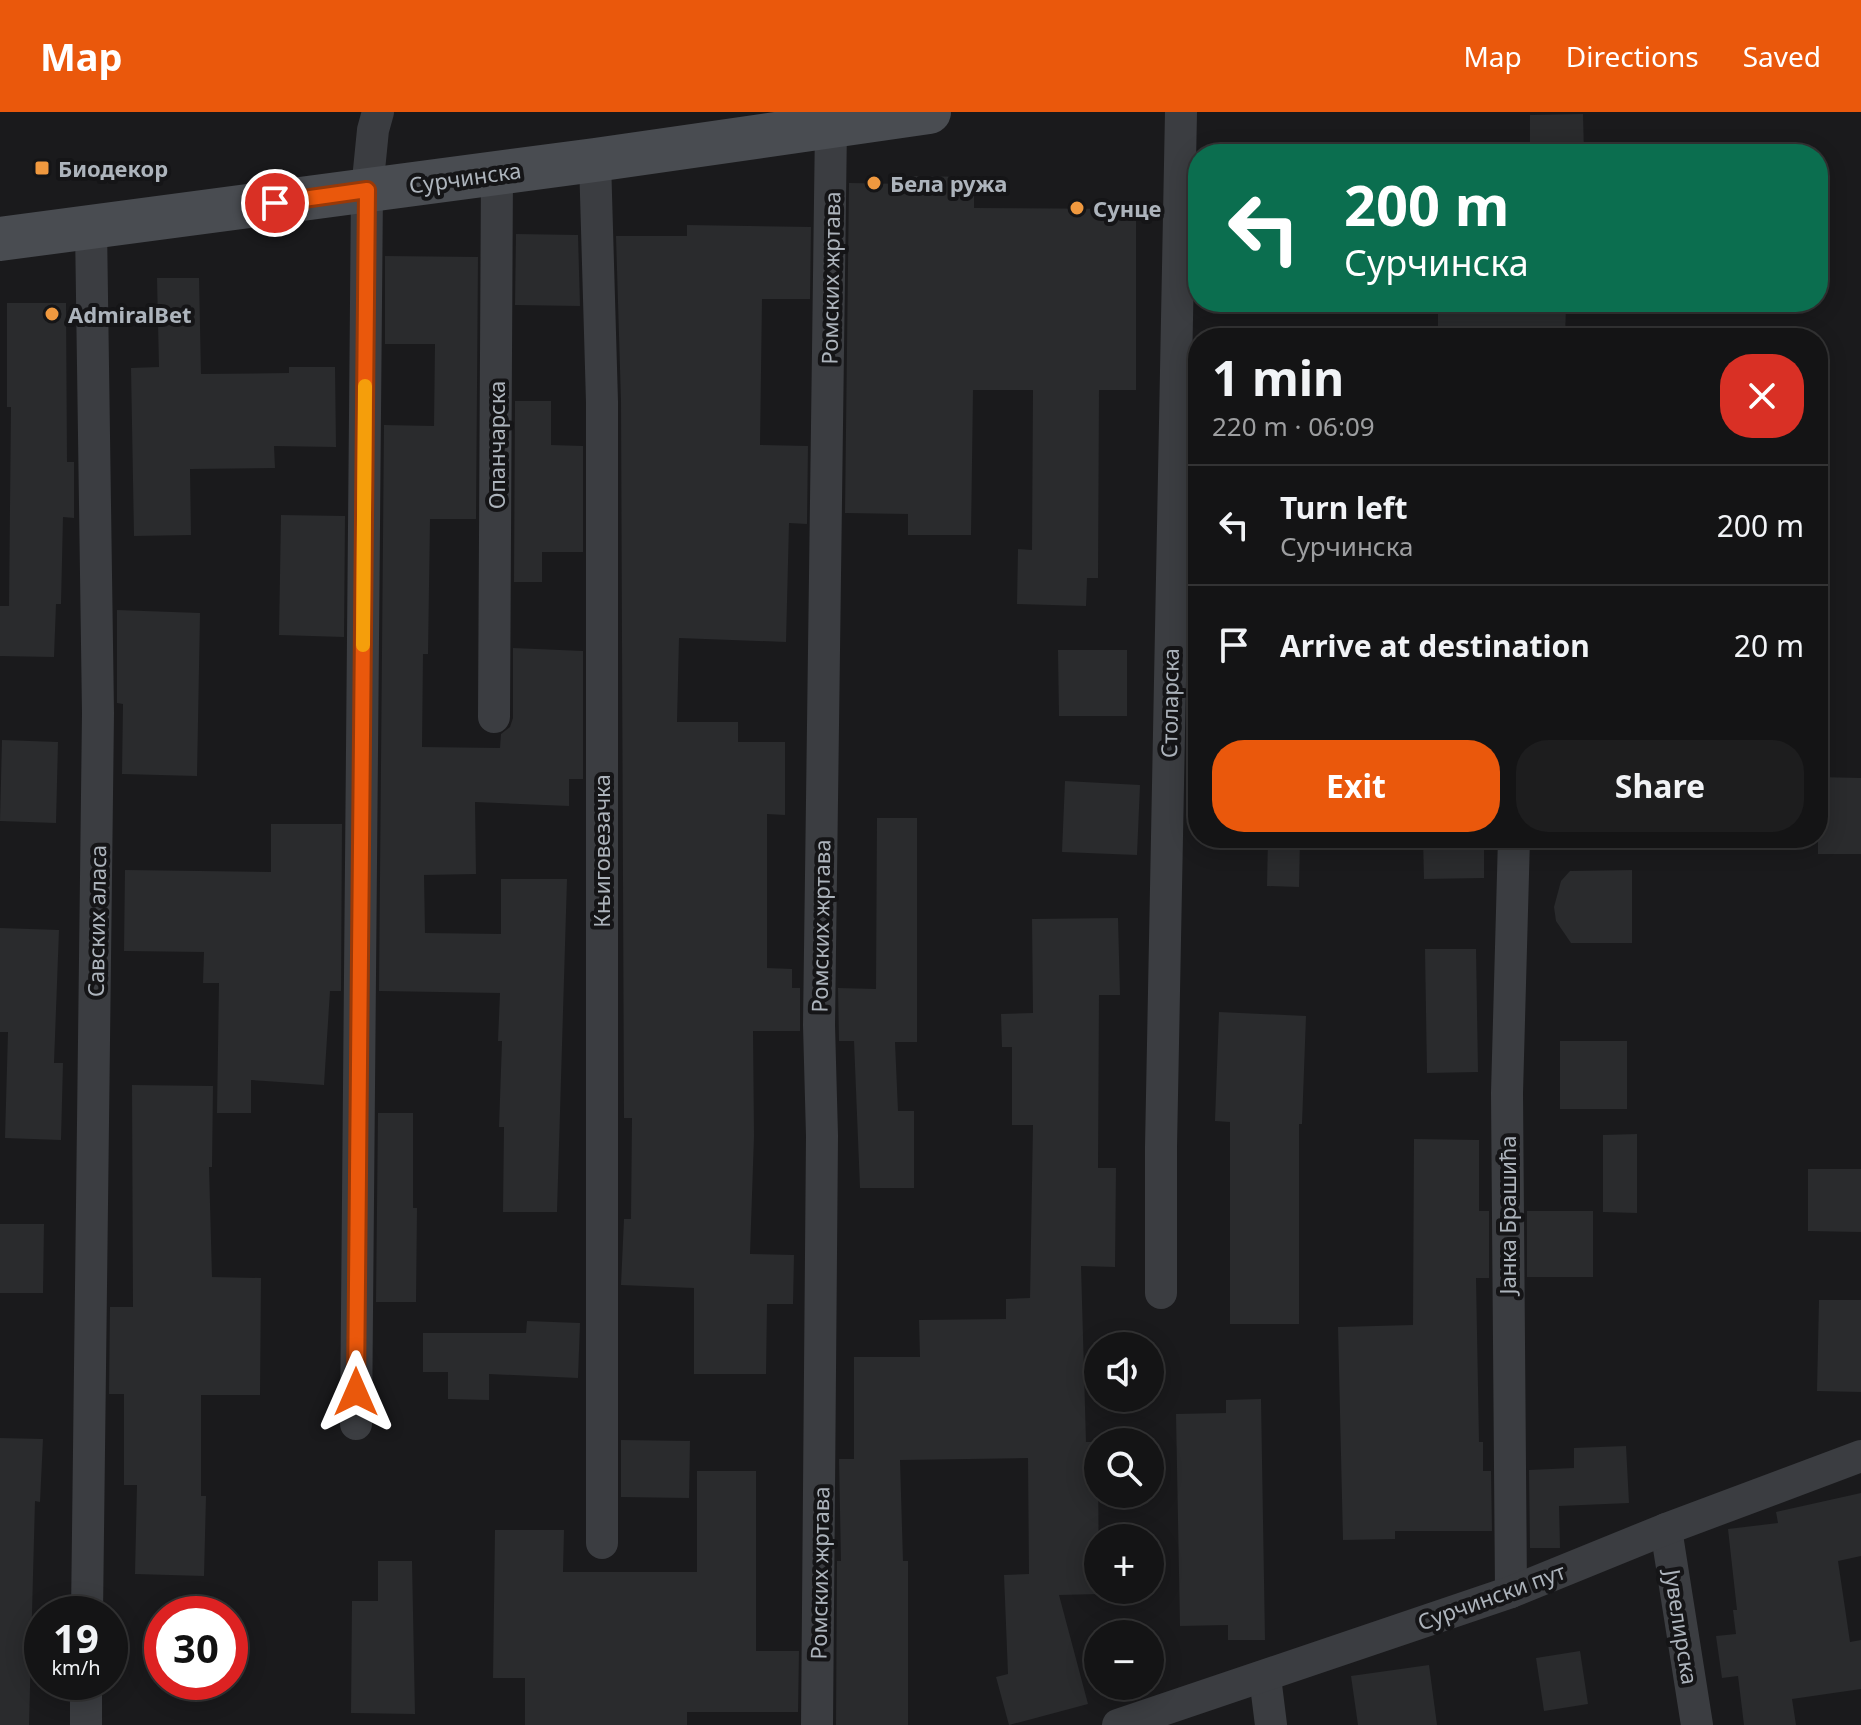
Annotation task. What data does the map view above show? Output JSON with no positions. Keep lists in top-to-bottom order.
{
  "streets": {
    "main road": ["Сурчинска"],
    "street": [
      "Ромских жртава",
      "Опанчарска",
      "Столарска",
      "Књиговезачка",
      "Савских аласа",
      "Јанка Брашића",
      "Сурчински пут",
      "Јувелирска"
    ]
  },
  "crossings": [
    ["Сурчинска", "Ромских жртава"],
    ["Сурчинска", "Опанчарска"],
    ["Сурчинска", "Књиговезачка"],
    ["Сурчинска", "Савских аласа"],
    ["Јанка Брашића", "Сурчински пут"],
    ["Сурчински пут", "Јувелирска"]
  ],
  "places": {
    "transit": ["Биодекор"],
    "other": ["Бела ружа", "Сунце", "AdmiralBet"]
  },
  "page": {
    "header": "Map",
    "nav": ["Map", "Directions", "Saved"],
    "turn": ["200 m", "Сурчинска"],
    "heading": ["1 min", "220 m · 06:09"],
    "list": [
      {
        "name": "Turn left",
        "note": "Сурчинска",
        "value": "200 m"
      },
      {
        "name": "Arrive at destination",
        "value": "20 m"
      }
    ],
    "buttons": ["Exit", "Share"],
    "map_buttons": ["+", "−"],
    "speed": "19 km/h",
    "limit": "30"
  }
}
